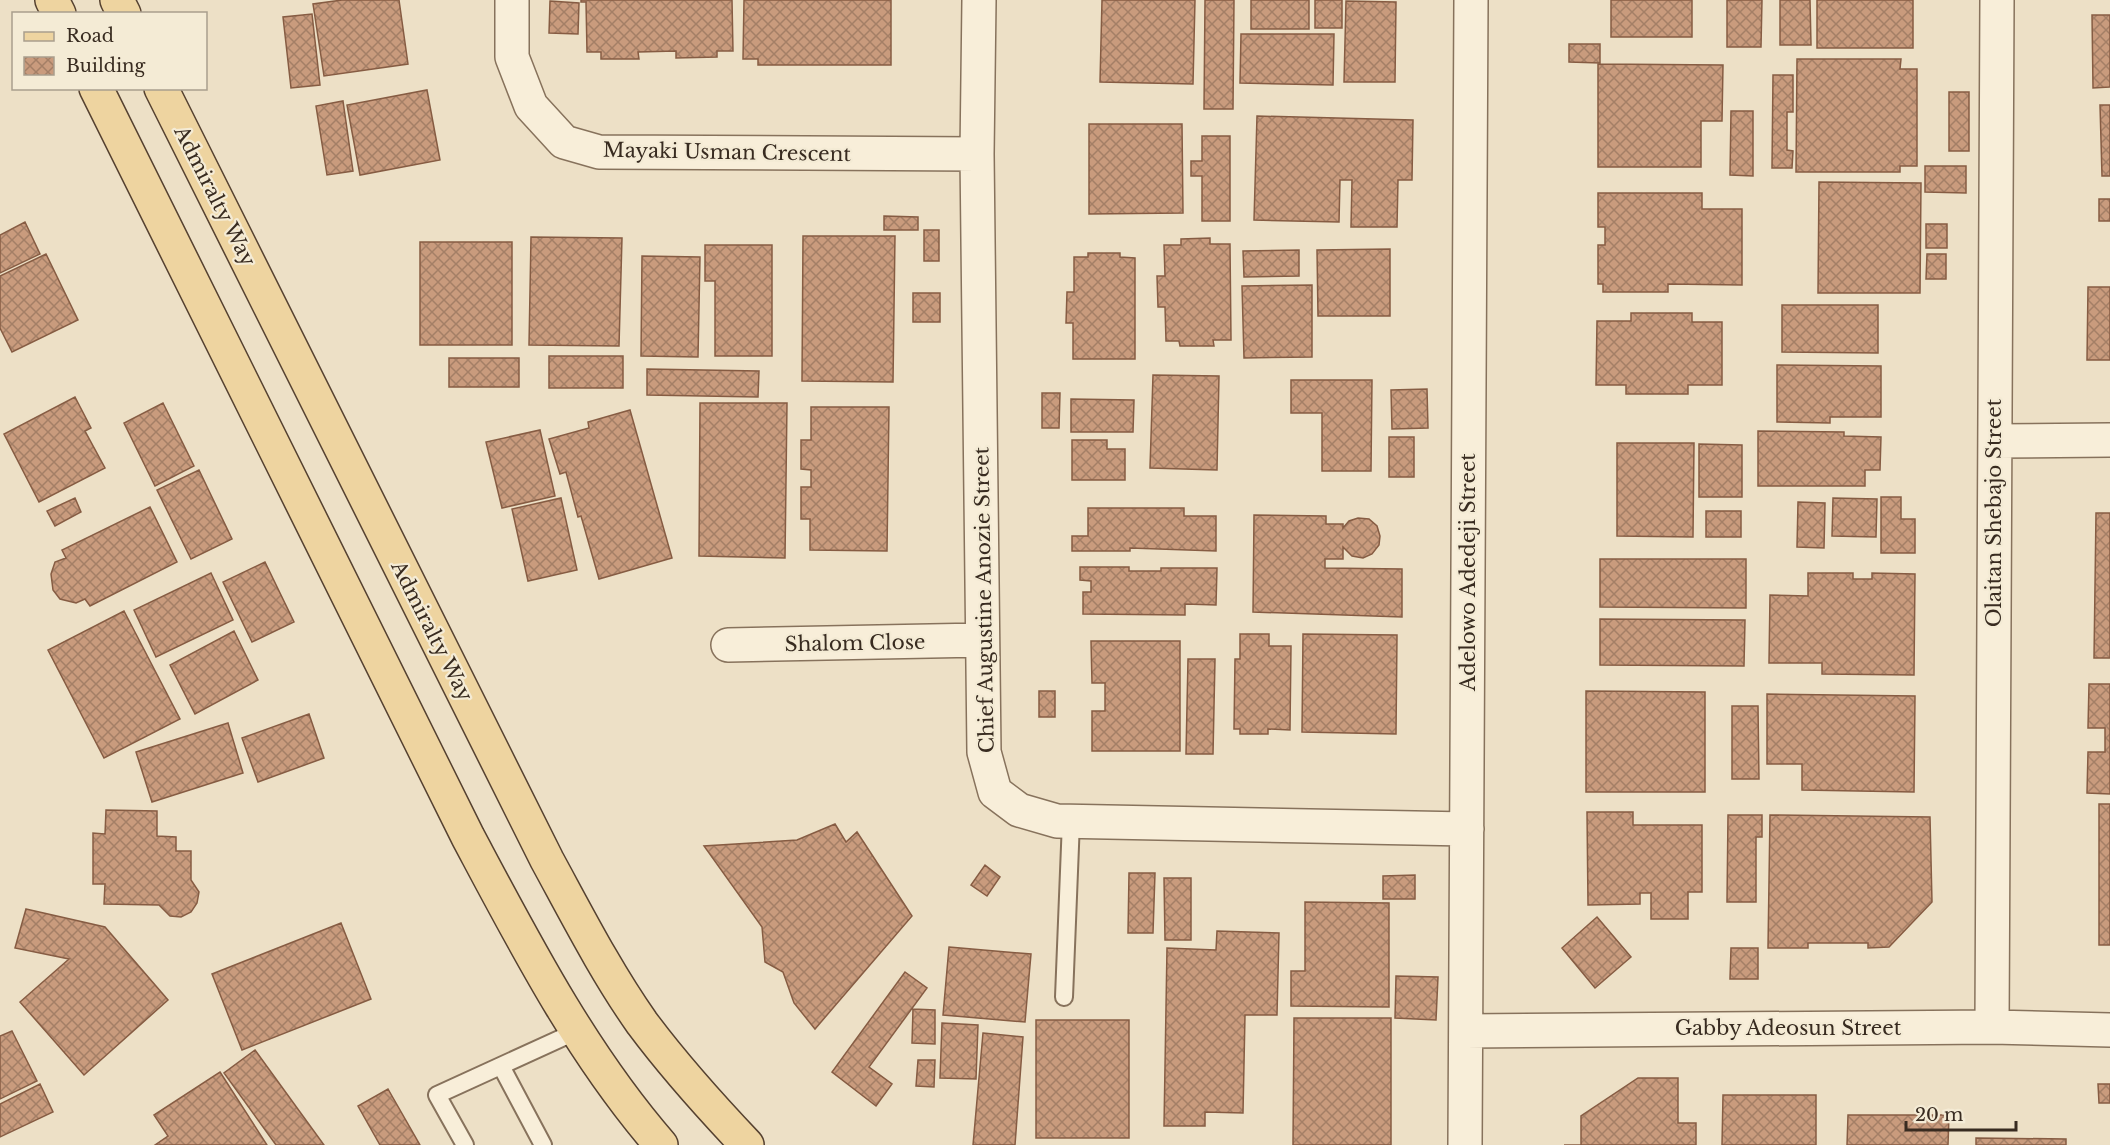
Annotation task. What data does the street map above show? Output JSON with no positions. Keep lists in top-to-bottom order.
{
  "streets": {
    "main road": ["Admiralty Way"],
    "street": [
      "Mayaki Usman Crescent",
      "Olaitan Shebajo Street",
      "Adelowo Adedeji Street",
      "Chief Augustine Anozie Street",
      "Shalom Close",
      "Gabby Adeosun Street"
    ]
  },
  "crossings": [
    ["Mayaki Usman Crescent", "Chief Augustine Anozie Street"],
    ["Olaitan Shebajo Street", "Gabby Adeosun Street"],
    ["Adelowo Adedeji Street", "Chief Augustine Anozie Street"],
    ["Adelowo Adedeji Street", "Gabby Adeosun Street"],
    ["Chief Augustine Anozie Street", "Shalom Close"]
  ],
  "legend": ["Road", "Building"],
  "scale_bar": "20 m"
}
